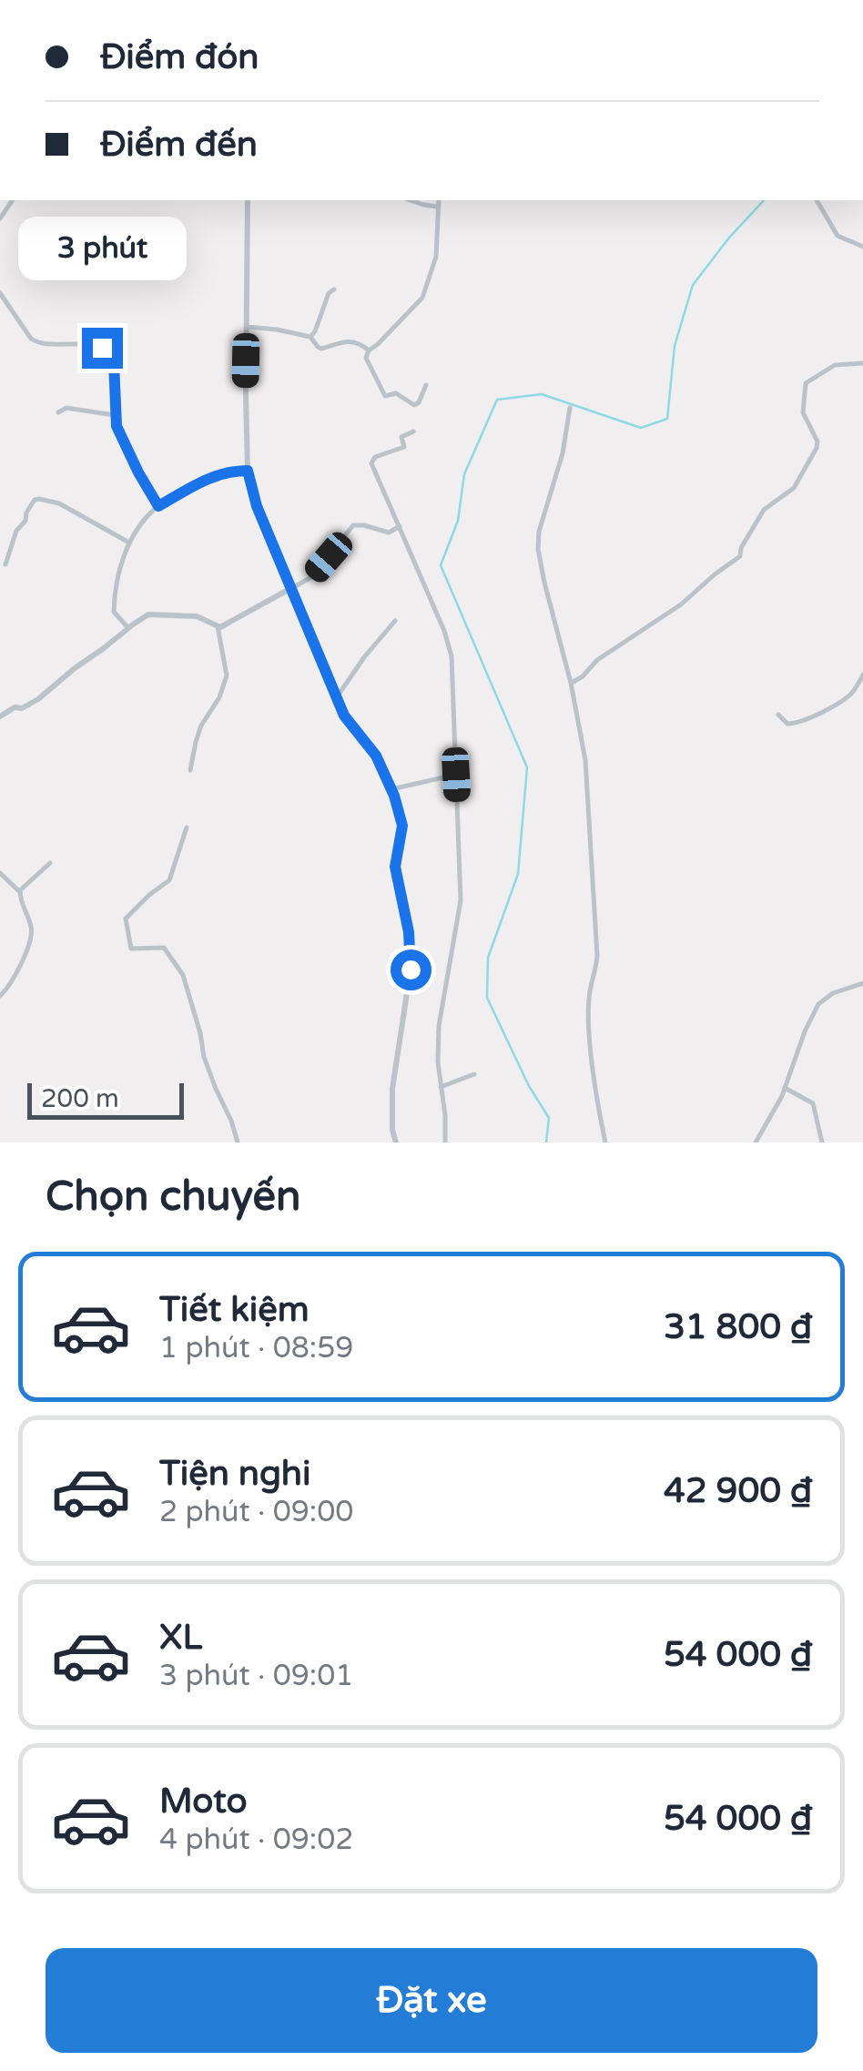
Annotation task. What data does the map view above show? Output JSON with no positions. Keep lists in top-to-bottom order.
{
  "scale_bar": "200 m",
  "page": {
    "banner": ["Điểm đón", "Điểm đến"],
    "bubble": "3 phút",
    "scale": "200 m",
    "heading": "Chọn chuyến",
    "list": [
      {
        "name": "Tiết kiệm",
        "note": "1 phút · 08:59",
        "value": "31 800 ₫"
      },
      {
        "name": "Tiện nghi",
        "note": "2 phút · 09:00",
        "value": "42 900 ₫"
      },
      {
        "name": "XL",
        "note": "3 phút · 09:01",
        "value": "54 000 ₫"
      },
      {
        "name": "Moto",
        "note": "4 phút · 09:02",
        "value": "54 000 ₫"
      }
    ],
    "buttons": "Đặt xe"
  }
}
